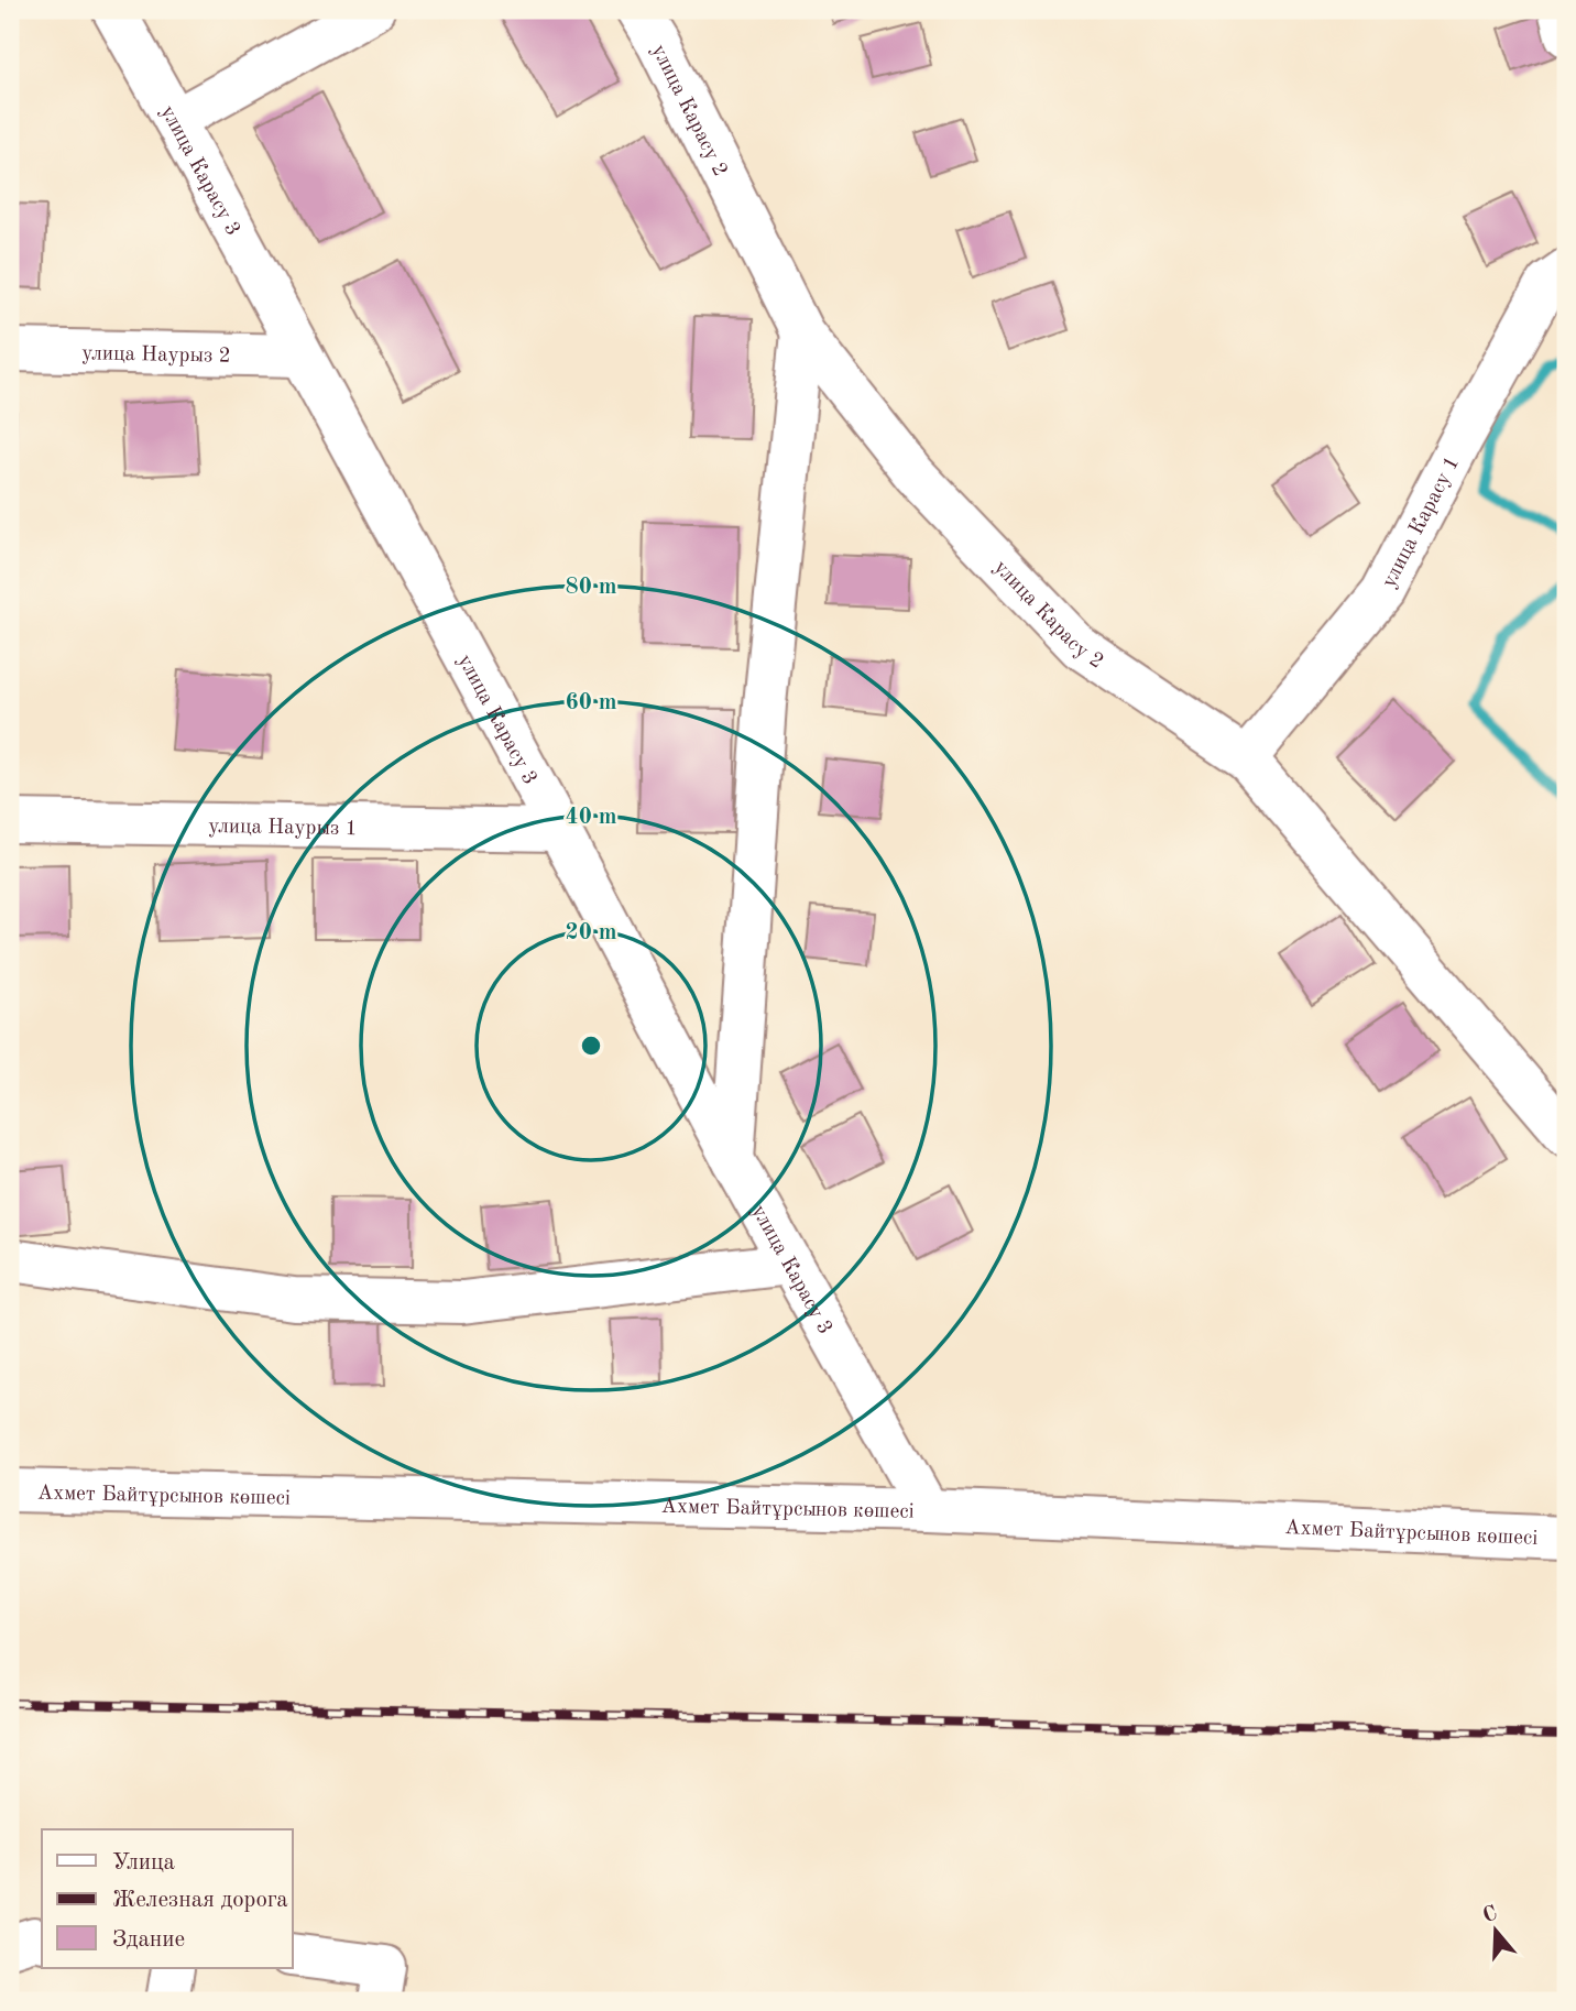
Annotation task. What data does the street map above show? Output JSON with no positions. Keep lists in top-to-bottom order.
{
  "streets": {
    "street": [
      "улица Карасу 2",
      "улица Карасу 3",
      "улица Наурыз 2",
      "улица Карасу 1",
      "улица Наурыз 1",
      "Ахмет Байтұрсынов көшесі"
    ]
  },
  "crossings": [
    ["улица Карасу 2", "улица Карасу 1"],
    ["улица Карасу 3", "улица Наурыз 2"],
    ["улица Карасу 3", "улица Наурыз 1"],
    ["улица Карасу 3", "Ахмет Байтұрсынов көшесі"]
  ],
  "legend": ["Улица", "Железная дорога", "Здание"],
  "north": "top",
  "rings": [
    "80 m",
    "60 m",
    "40 m",
    "20 m"
  ]
}
